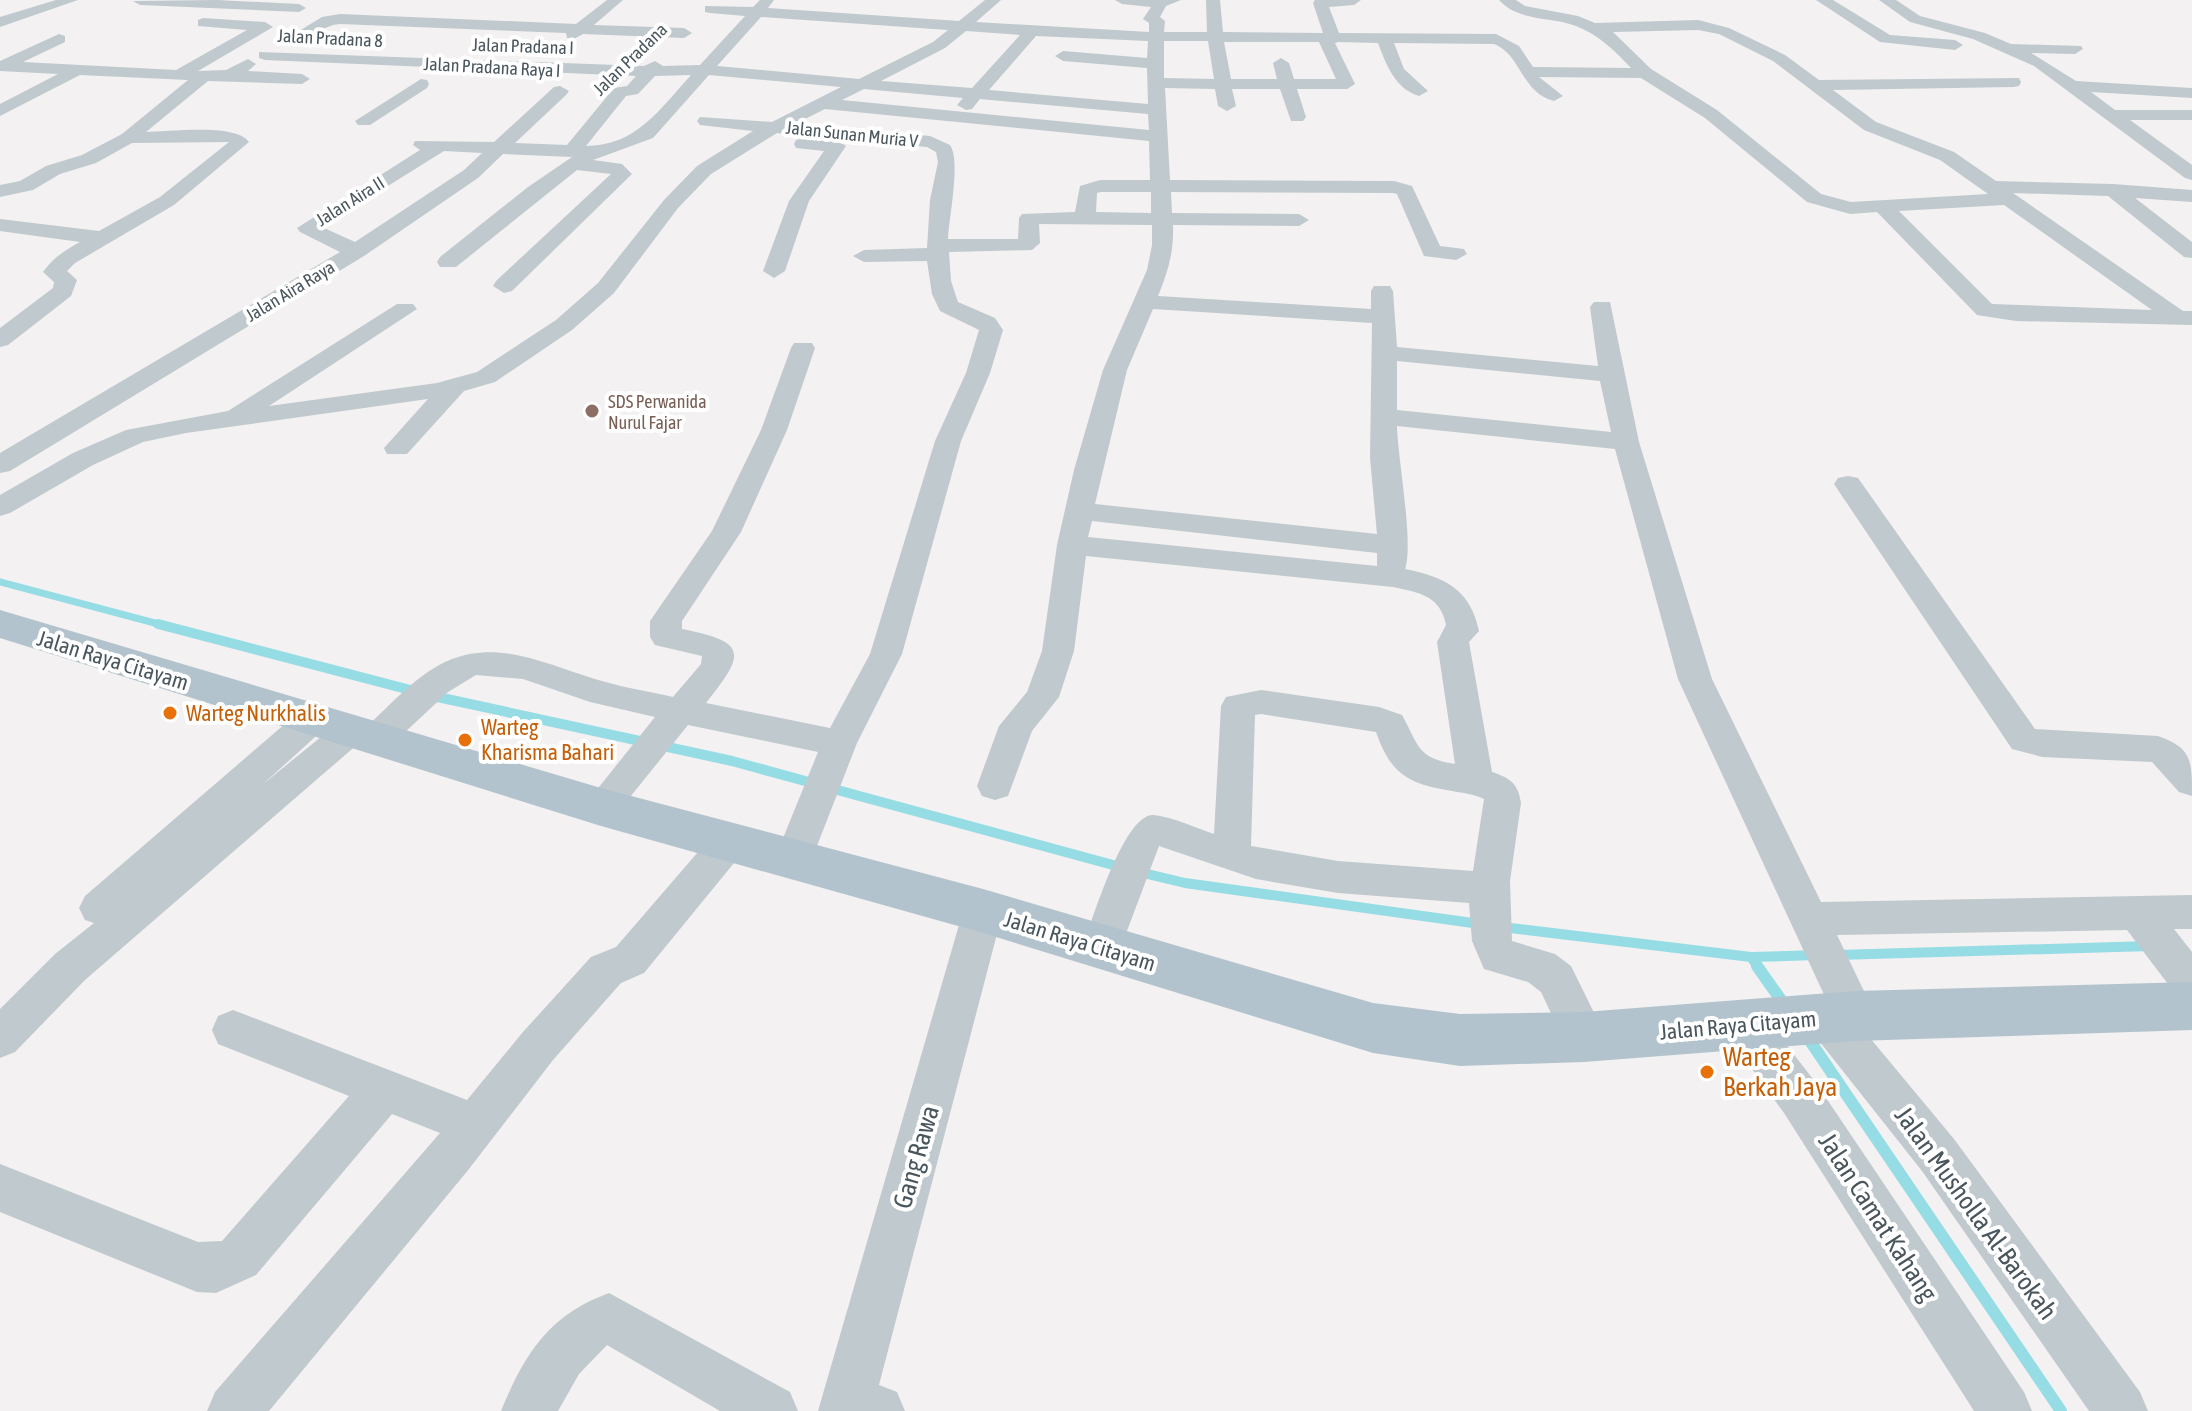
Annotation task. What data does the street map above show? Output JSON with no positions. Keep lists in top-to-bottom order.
{
  "streets": {
    "main road": ["Jalan Raya Citayam"],
    "street": [
      "Jalan Pradana 8",
      "Jalan Pradana I",
      "Jalan Pradana",
      "Jalan Pradana Raya I",
      "Jalan Sunan Muria V",
      "Jalan Aira II",
      "Jalan Aira Raya",
      "Gang Rawa",
      "Jalan Musholla Al-Barokah",
      "Jalan Camat Kahang"
    ]
  },
  "crossings": [
    ["Jalan Pradana 8", "Jalan Pradana I"],
    ["Jalan Pradana 8", "Jalan Pradana Raya I"],
    ["Jalan Pradana I", "Jalan Pradana"],
    ["Jalan Pradana I", "Jalan Pradana Raya I"],
    ["Jalan Pradana", "Jalan Pradana Raya I"],
    ["Jalan Pradana Raya I", "Jalan Aira Raya"],
    ["Jalan Aira II", "Jalan Aira Raya"],
    ["Jalan Raya Citayam", "Gang Rawa"],
    ["Jalan Raya Citayam", "Jalan Musholla Al-Barokah"],
    ["Jalan Raya Citayam", "Jalan Camat Kahang"],
    ["Jalan Musholla Al-Barokah", "Jalan Camat Kahang"]
  ],
  "places": [
    "SDS Perwanida Nurul Fajar",
    "Warteg Nurkhalis",
    "Warteg Kharisma Bahari",
    "Warteg Berkah Jaya"
  ]
}
